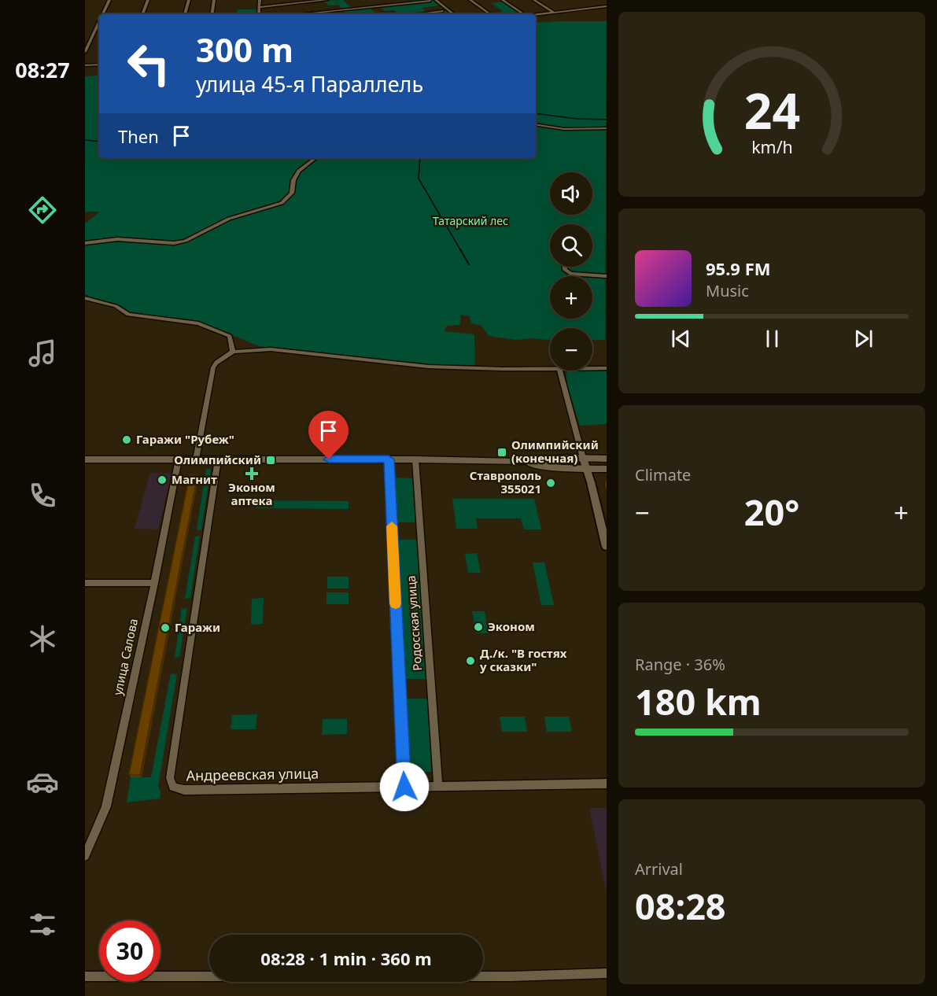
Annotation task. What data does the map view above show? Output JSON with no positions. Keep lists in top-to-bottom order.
{
  "streets": {
    "street": ["Родосская улица", "улица Салова", "Андреевская улица"]
  },
  "crossings": [
    ["Родосская улица", "Андреевская улица"]
  ],
  "parks": ["Татарский лес"],
  "places": {
    "other": [
      "Гаражи \"Рубеж\"",
      "Магнит",
      "Ставрополь 355021",
      "Эконом",
      "Гаражи",
      "Д./к. \"В гостях у сказки\""
    ],
    "transit": ["Олимпийский (конечная)", "Олимпийский"],
    "health": ["Эконом аптека"]
  },
  "page": {
    "tabs": "08:27",
    "turn": ["300 m", "улица 45-я Параллель"],
    "then": "Then",
    "map_buttons": ["+", "−"],
    "song": ["95.9 FM", "Music"],
    "tile": [
      "Climate",
      ["Range · 36%", "180 km"],
      ["Arrival", "08:28"]
    ],
    "heat": ["−", "20°", "+"],
    "limit": "30",
    "trip": "08:28 · 1 min · 360 m",
    "gauge": ["24", "km/h"]
  }
}
